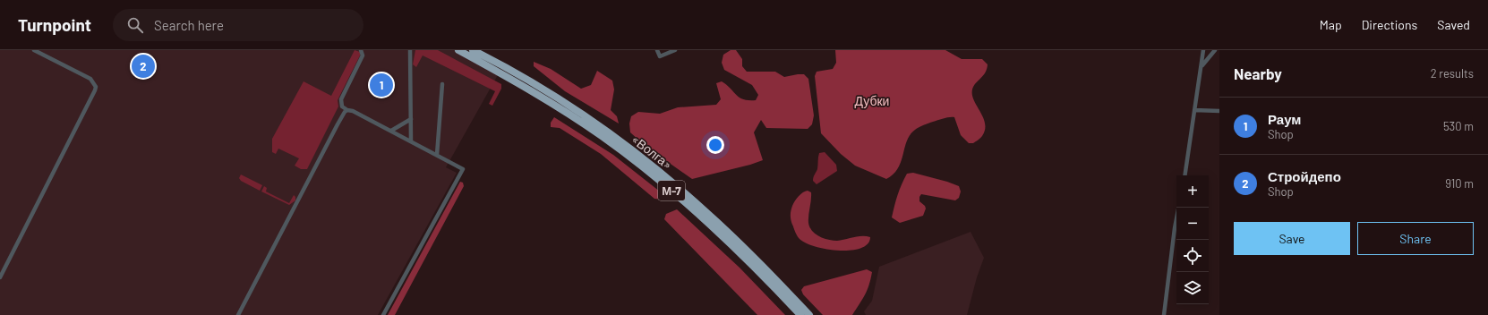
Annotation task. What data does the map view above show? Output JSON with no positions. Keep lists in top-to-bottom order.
{
  "streets": {
    "highway": ["«Волга»", "М-7"]
  },
  "parks": ["Дубки"],
  "page": {
    "header": "Turnpoint",
    "search": "Search here",
    "nav": ["Map", "Directions", "Saved"],
    "heading": ["Nearby", "2 results"],
    "pins": ["2", "1"],
    "list": [
      {
        "mark": "1",
        "name": "Раум",
        "note": "Shop",
        "value": "530 m"
      },
      {
        "mark": "2",
        "name": "Стройдепо",
        "note": "Shop",
        "value": "910 m"
      }
    ],
    "map_buttons": ["+", "−"],
    "buttons": ["Save", "Share"]
  }
}
